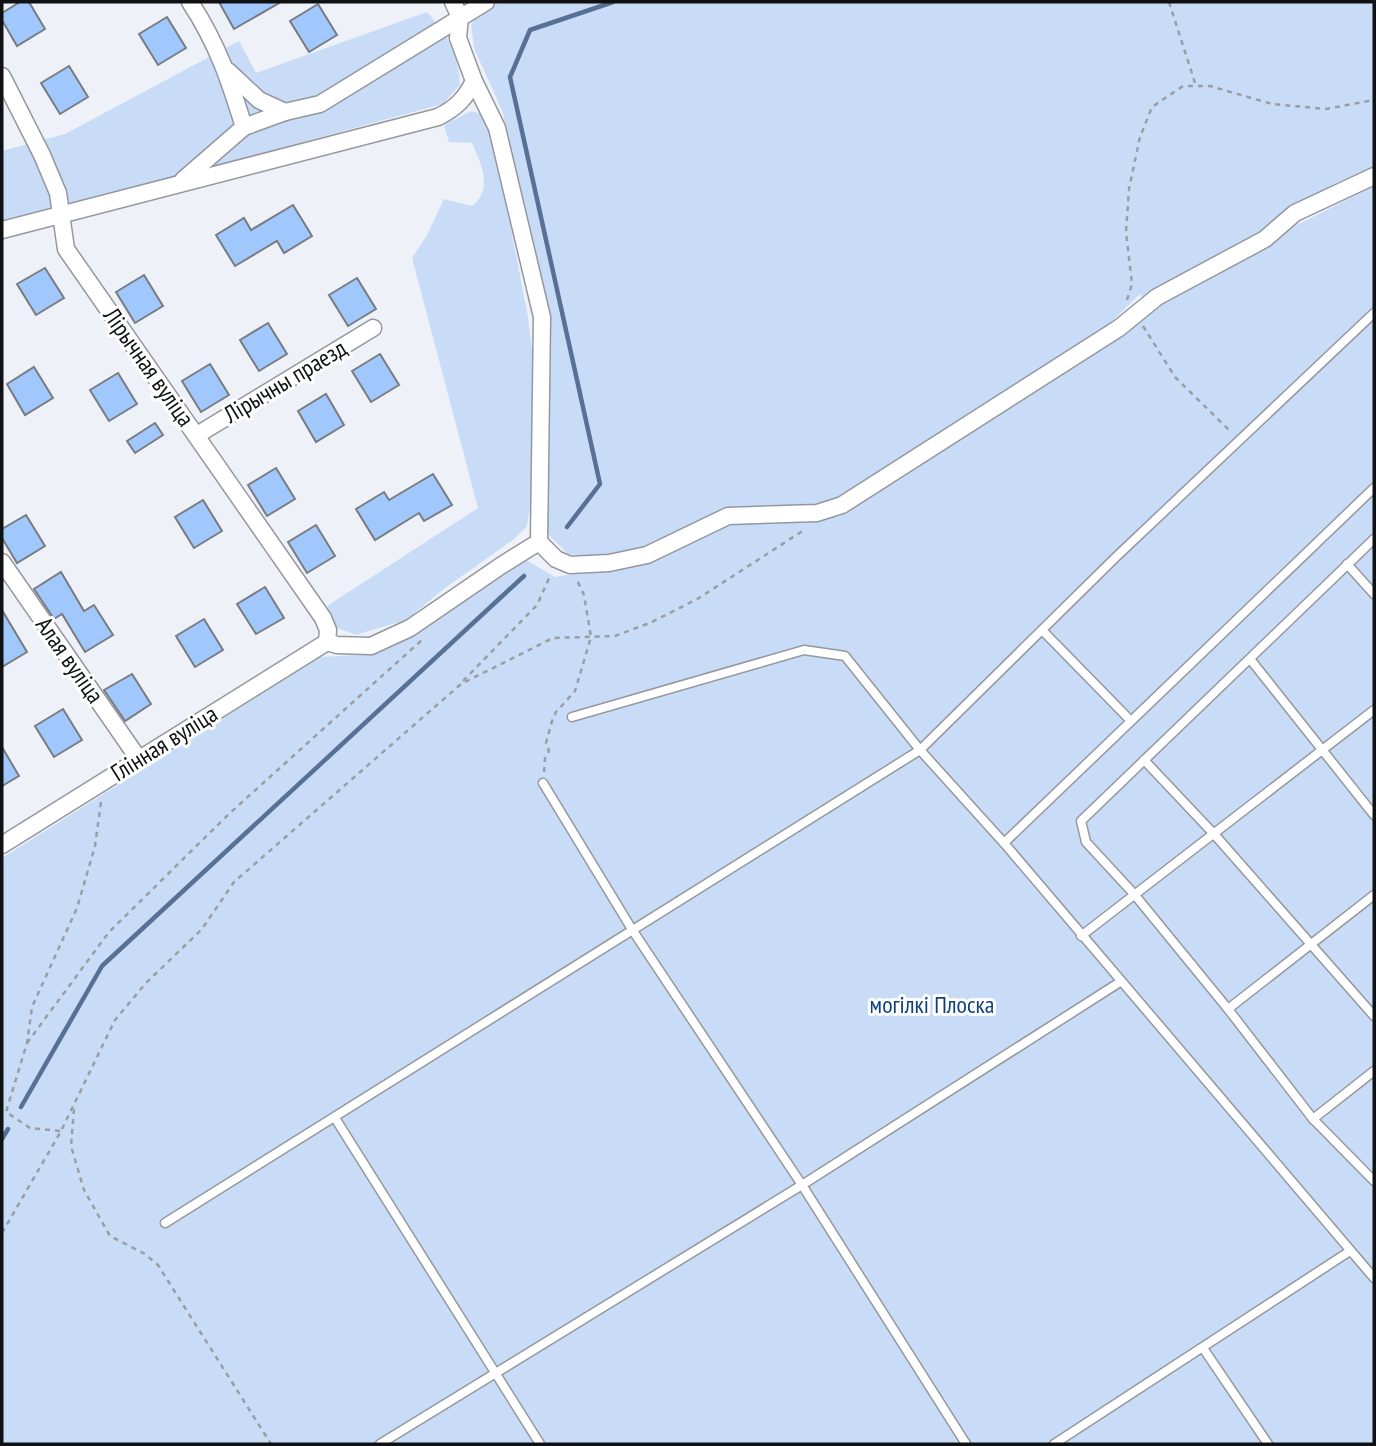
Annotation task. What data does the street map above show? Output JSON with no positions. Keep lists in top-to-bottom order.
{
  "streets": {
    "street": [
      "Лірычная вуліца",
      "Лірычны праезд",
      "Алая вуліца",
      "Глінная вуліца"
    ]
  },
  "crossings": [
    ["Лірычная вуліца", "Лірычны праезд"],
    ["Лірычная вуліца", "Глінная вуліца"],
    ["Алая вуліца", "Глінная вуліца"]
  ],
  "parks": ["могілкі Плоска"]
}
